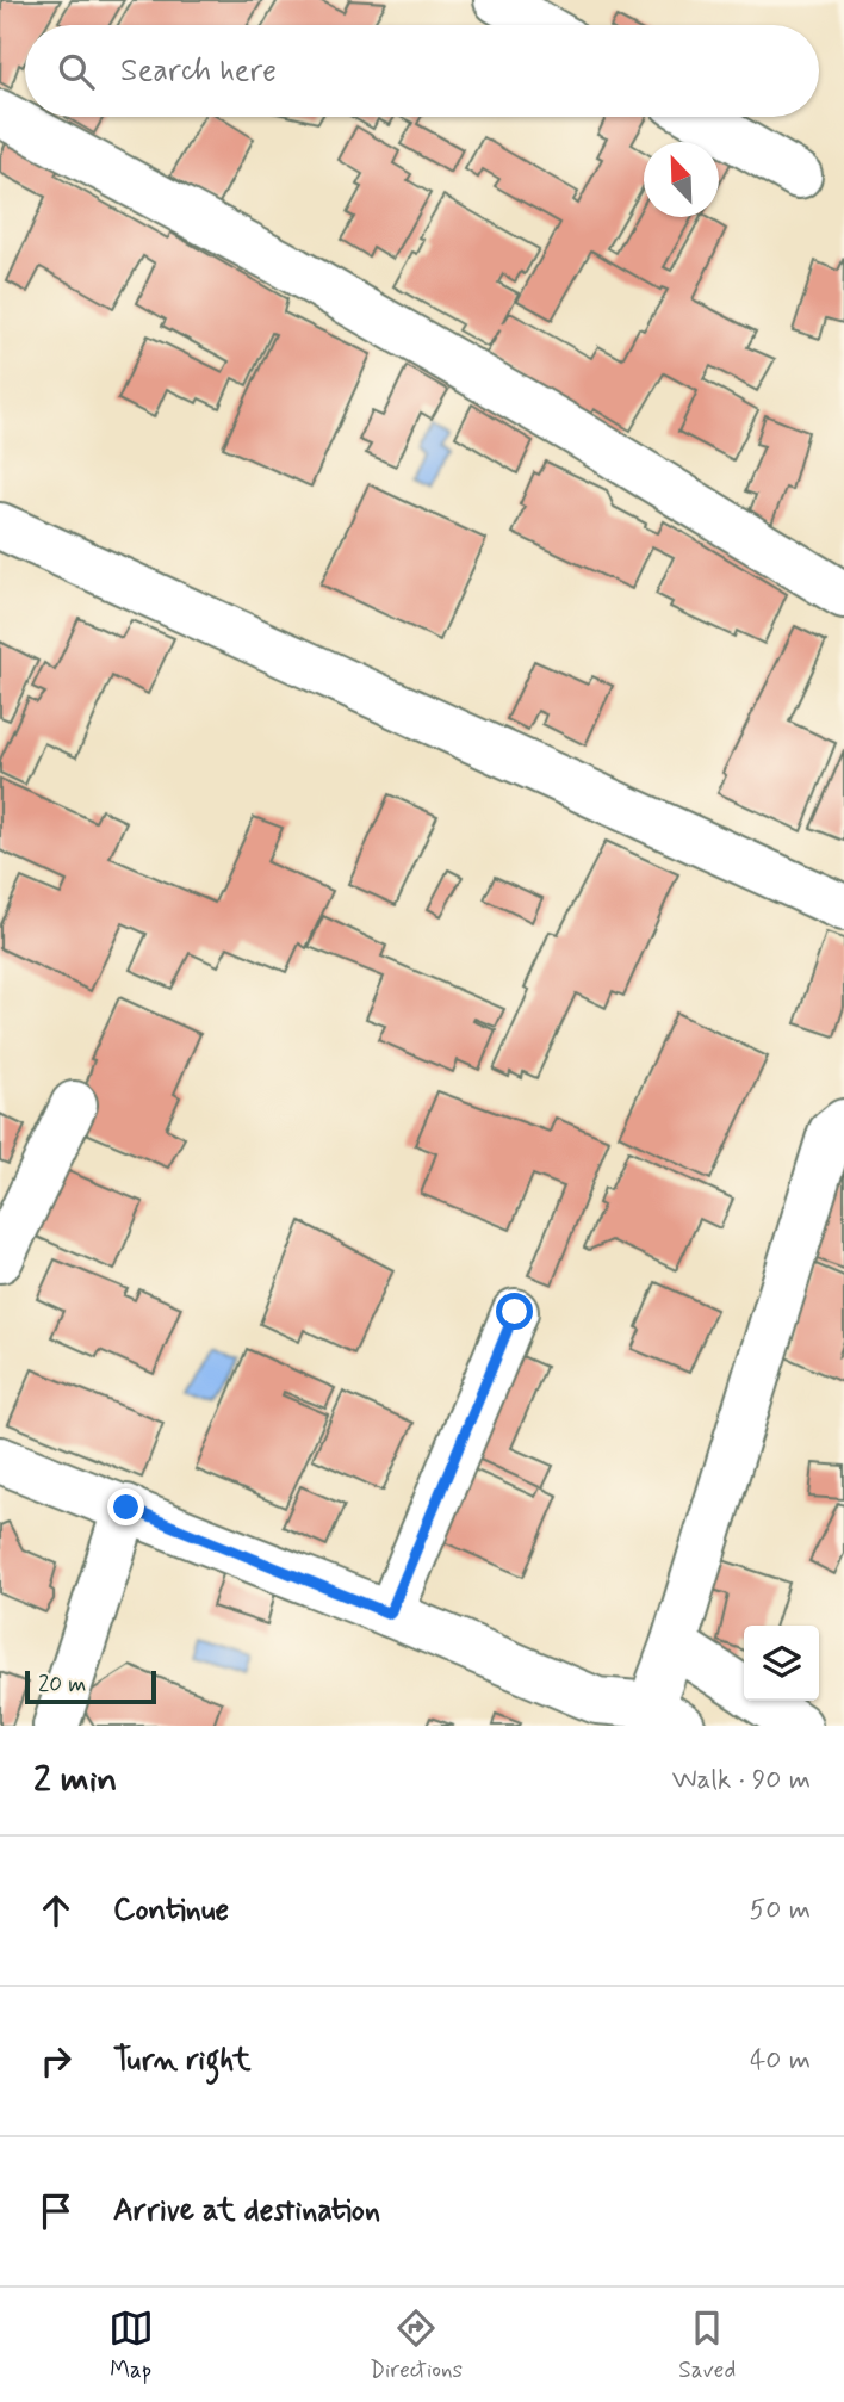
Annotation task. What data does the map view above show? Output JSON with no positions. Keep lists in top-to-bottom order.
{
  "scale_bar": "20 m",
  "north": "top left",
  "page": {
    "search": "Search here",
    "scale": "20 m",
    "heading": ["2 min", "Walk · 90 m"],
    "list": [
      ["Continue", "50 m"],
      ["Turn right", "40 m"],
      "Arrive at destination"
    ],
    "nav": ["Map", "Directions", "Saved"]
  }
}
